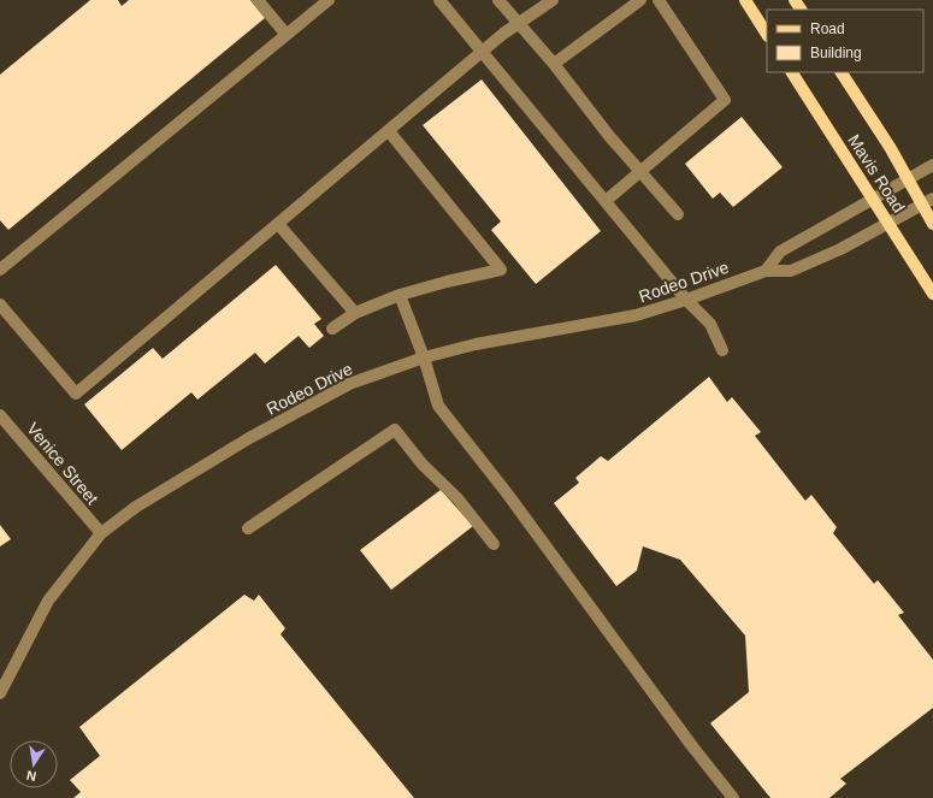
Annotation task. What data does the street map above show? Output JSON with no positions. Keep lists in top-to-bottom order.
{
  "streets": {
    "main road": ["Mavis Road"],
    "street": ["Rodeo Drive", "Venice Street"]
  },
  "crossings": [
    ["Mavis Road", "Rodeo Drive"],
    ["Rodeo Drive", "Venice Street"]
  ],
  "legend": ["Road", "Building"],
  "north": "bottom"
}
